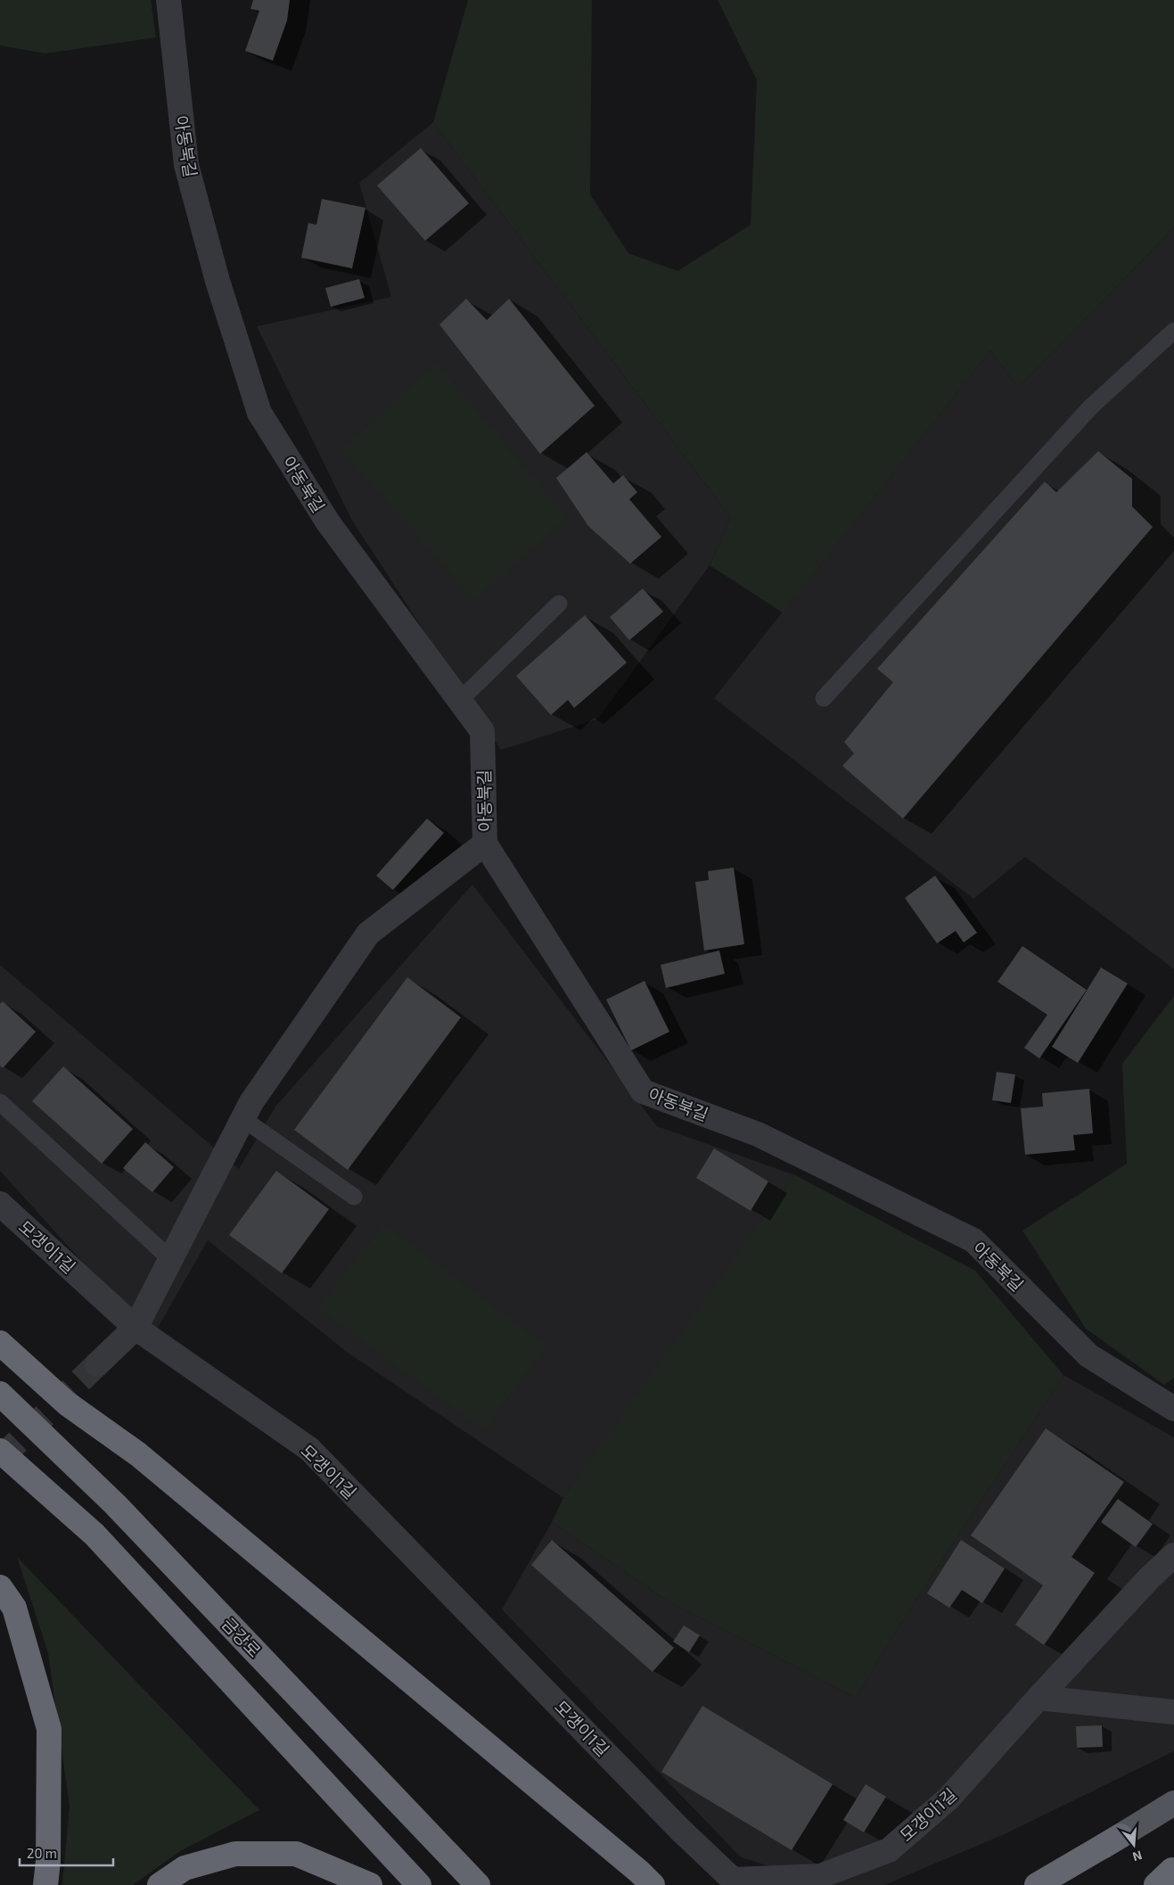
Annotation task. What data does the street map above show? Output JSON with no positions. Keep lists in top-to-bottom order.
{
  "streets": {
    "highway": ["금강로"],
    "street": ["아동북길", "모갱이1길"]
  },
  "scale_bar": "20 m",
  "north": "bottom"
}
